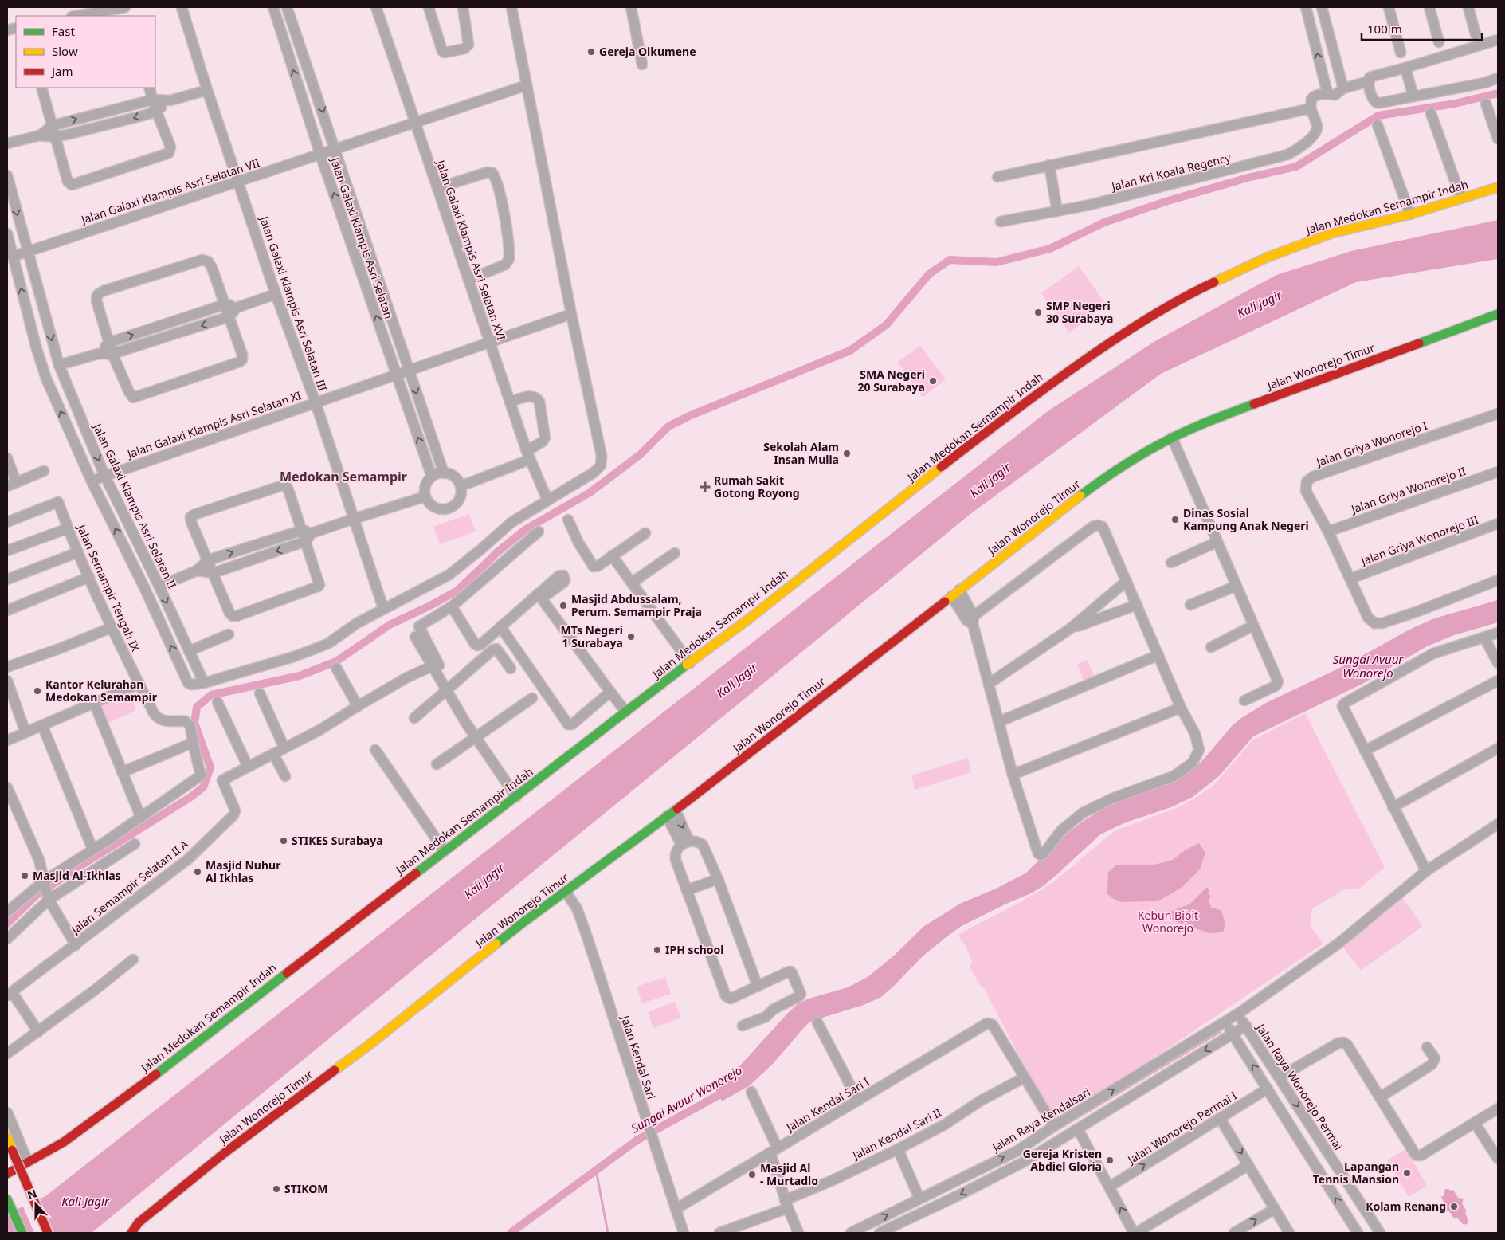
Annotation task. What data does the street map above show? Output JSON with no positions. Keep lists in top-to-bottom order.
{
  "streets": {
    "street": [
      "Jalan Kri Koala Regency",
      "Jalan Galaxi Klampis Asri Selatan VII",
      "Jalan Medokan Semampir Indah",
      "Jalan Galaxi Klampis Asri Selatan",
      "Jalan Galaxi Klampis Asri Selatan XVI",
      "Jalan Galaxi Klampis Asri Selatan III",
      "Jalan Wonorejo Timur",
      "Jalan Galaxi Klampis Asri Selatan XI",
      "Jalan Griya Wonorejo I",
      "Jalan Griya Wonorejo II",
      "Jalan Galaxi Klampis Asri Selatan II",
      "Jalan Griya Wonorejo III",
      "Jalan Semampir Tengah IX",
      "Jalan Semampir Selatan II A",
      "Jalan Kendal Sari",
      "Jalan Raya Wonorejo Permai",
      "Jalan Kendal Sari I",
      "Jalan Raya Kendalsari",
      "Jalan Wonorejo Permai I",
      "Jalan Kendal Sari II"
    ]
  },
  "crossings": [
    ["Jalan Galaxi Klampis Asri Selatan VII", "Jalan Galaxi Klampis Asri Selatan"],
    ["Jalan Galaxi Klampis Asri Selatan VII", "Jalan Galaxi Klampis Asri Selatan XVI"],
    ["Jalan Galaxi Klampis Asri Selatan VII", "Jalan Galaxi Klampis Asri Selatan III"],
    ["Jalan Galaxi Klampis Asri Selatan VII", "Jalan Galaxi Klampis Asri Selatan II"],
    ["Jalan Galaxi Klampis Asri Selatan", "Jalan Galaxi Klampis Asri Selatan XI"],
    ["Jalan Galaxi Klampis Asri Selatan XVI", "Jalan Galaxi Klampis Asri Selatan XI"],
    ["Jalan Galaxi Klampis Asri Selatan III", "Jalan Galaxi Klampis Asri Selatan XI"],
    ["Jalan Wonorejo Timur", "Jalan Kendal Sari"],
    ["Jalan Galaxi Klampis Asri Selatan XI", "Jalan Galaxi Klampis Asri Selatan II"],
    ["Jalan Griya Wonorejo I", "Jalan Griya Wonorejo II"],
    ["Jalan Griya Wonorejo I", "Jalan Griya Wonorejo III"],
    ["Jalan Kendal Sari", "Jalan Kendal Sari I"],
    ["Jalan Raya Wonorejo Permai", "Jalan Raya Kendalsari"],
    ["Jalan Kendal Sari I", "Jalan Kendal Sari II"]
  ],
  "districts": ["Medokan Semampir"],
  "water": ["Kali Jagir", "Sungai Avuur Wonorejo"],
  "parks": ["Kebun Bibit Wonorejo"],
  "places": {
    "other": [
      "Gereja Oikumene",
      "SMP Negeri 30 Surabaya",
      "SMA Negeri 20 Surabaya",
      "Sekolah Alam Insan Mulia",
      "Dinas Sosial Kampung Anak Negeri",
      "Masjid Abdussalam, Perum. Semampir Praja",
      "MTs Negeri 1 Surabaya",
      "Kantor Kelurahan Medokan Semampir",
      "STIKES Surabaya",
      "Masjid Nuhur Al Ikhlas",
      "Masjid Al-Ikhlas",
      "IPH school",
      "Gereja Kristen Abdiel Gloria",
      "Lapangan Tennis Mansion",
      "Masjid Al - Murtadlo",
      "STIKOM",
      "Kolam Renang"
    ],
    "health": ["Rumah Sakit Gotong Royong"]
  },
  "legend": ["Fast", "Slow", "Jam"],
  "scale_bar": "100 m",
  "north": "top"
}
